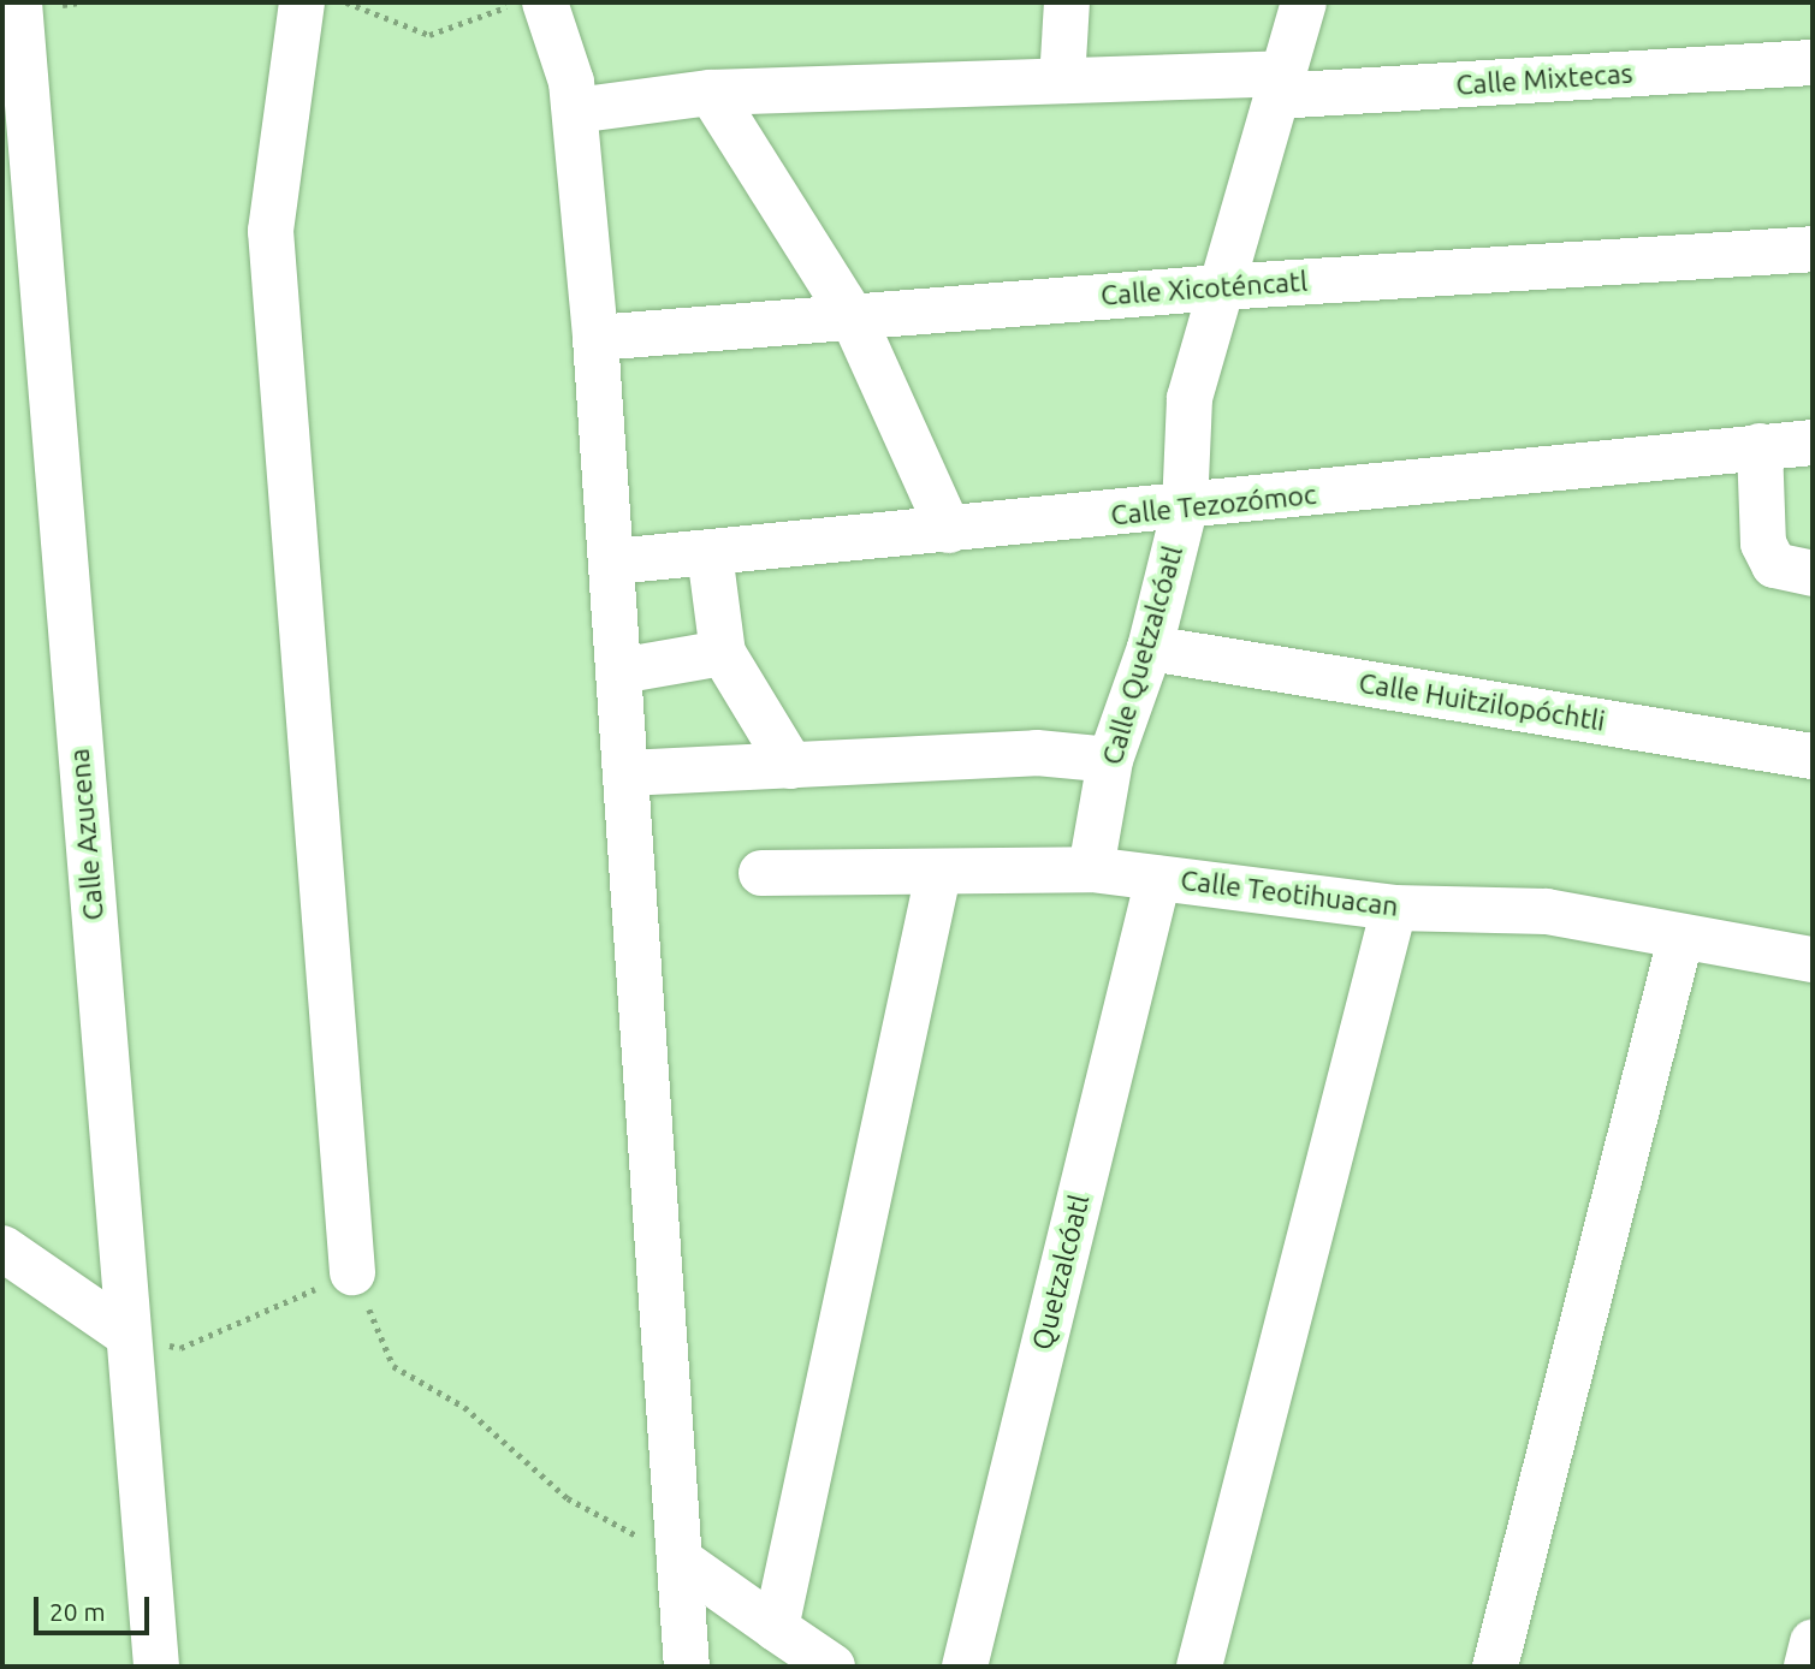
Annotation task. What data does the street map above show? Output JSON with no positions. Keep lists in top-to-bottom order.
{
  "streets": {
    "street": [
      "Calle Mixtecas",
      "Calle Xicoténcatl",
      "Calle Tezozómoc",
      "Calle Quetzalcóatl",
      "Calle Huitzilopóchtli",
      "Calle Azucena",
      "Calle Teotihuacan",
      "Quetzalcóatl"
    ]
  },
  "crossings": [
    ["Calle Mixtecas", "Calle Quetzalcóatl"],
    ["Calle Xicoténcatl", "Calle Quetzalcóatl"],
    ["Calle Tezozómoc", "Calle Quetzalcóatl"],
    ["Calle Quetzalcóatl", "Calle Huitzilopóchtli"],
    ["Calle Quetzalcóatl", "Calle Teotihuacan"],
    ["Calle Teotihuacan", "Quetzalcóatl"]
  ],
  "scale_bar": "20 m"
}
